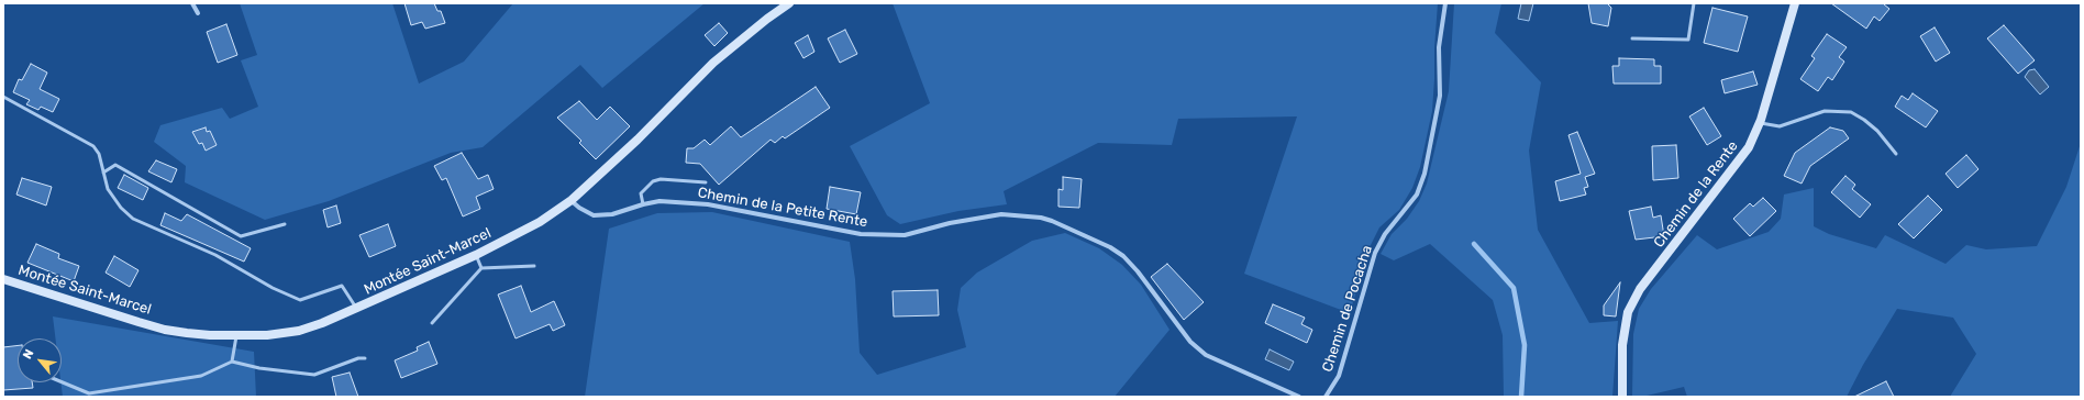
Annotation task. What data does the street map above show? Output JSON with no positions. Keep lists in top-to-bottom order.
{
  "streets": {
    "main road": ["Chemin de la Rente", "Montée Saint-Marcel"],
    "street": ["Chemin de la Petite Rente", "Chemin de Pocacha"]
  },
  "crossings": [
    ["Chemin de la Petite Rente", "Montée Saint-Marcel"]
  ],
  "north": "top left"
}
